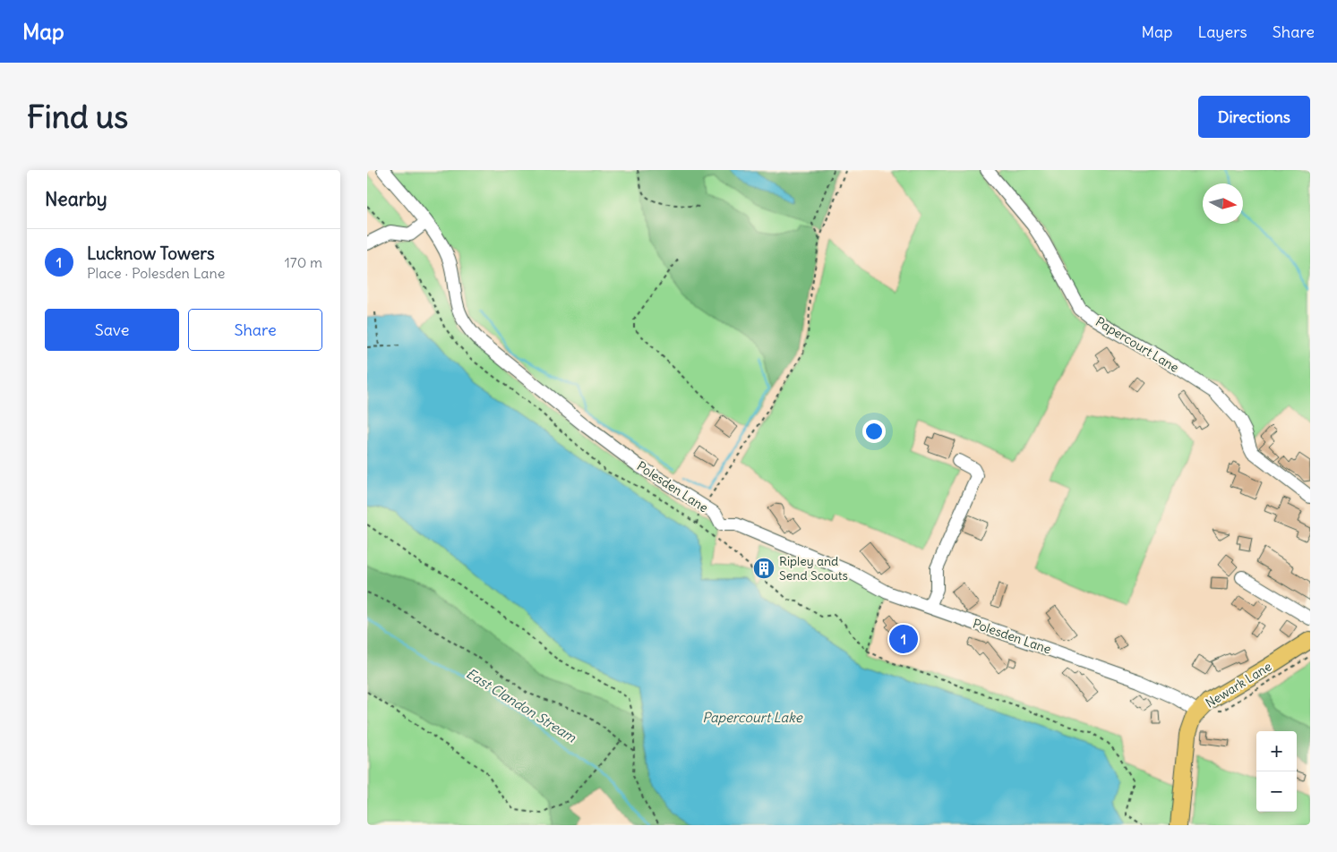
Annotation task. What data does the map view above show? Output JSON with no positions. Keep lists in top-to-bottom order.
{
  "streets": {
    "main road": ["Newark Lane"],
    "street": ["Papercourt Lane", "Polesden Lane"]
  },
  "crossings": [
    ["Polesden Lane", "Newark Lane"]
  ],
  "water": ["East Clandon Stream", "Papercourt Lake"],
  "places": {
    "building": ["Ripley and Send Scouts"]
  },
  "north": "right",
  "page": {
    "header": "Map",
    "nav": ["Map", "Layers", "Share"],
    "buttons": [
      "Directions",
      ["Save", "Share"]
    ],
    "title": "Find us",
    "heading": "Nearby",
    "list": [
      {
        "mark": "1",
        "name": "Lucknow Towers",
        "note": "Place · Polesden Lane",
        "value": "170 m"
      }
    ],
    "pins": "1",
    "map_buttons": ["+", "−"]
  }
}
